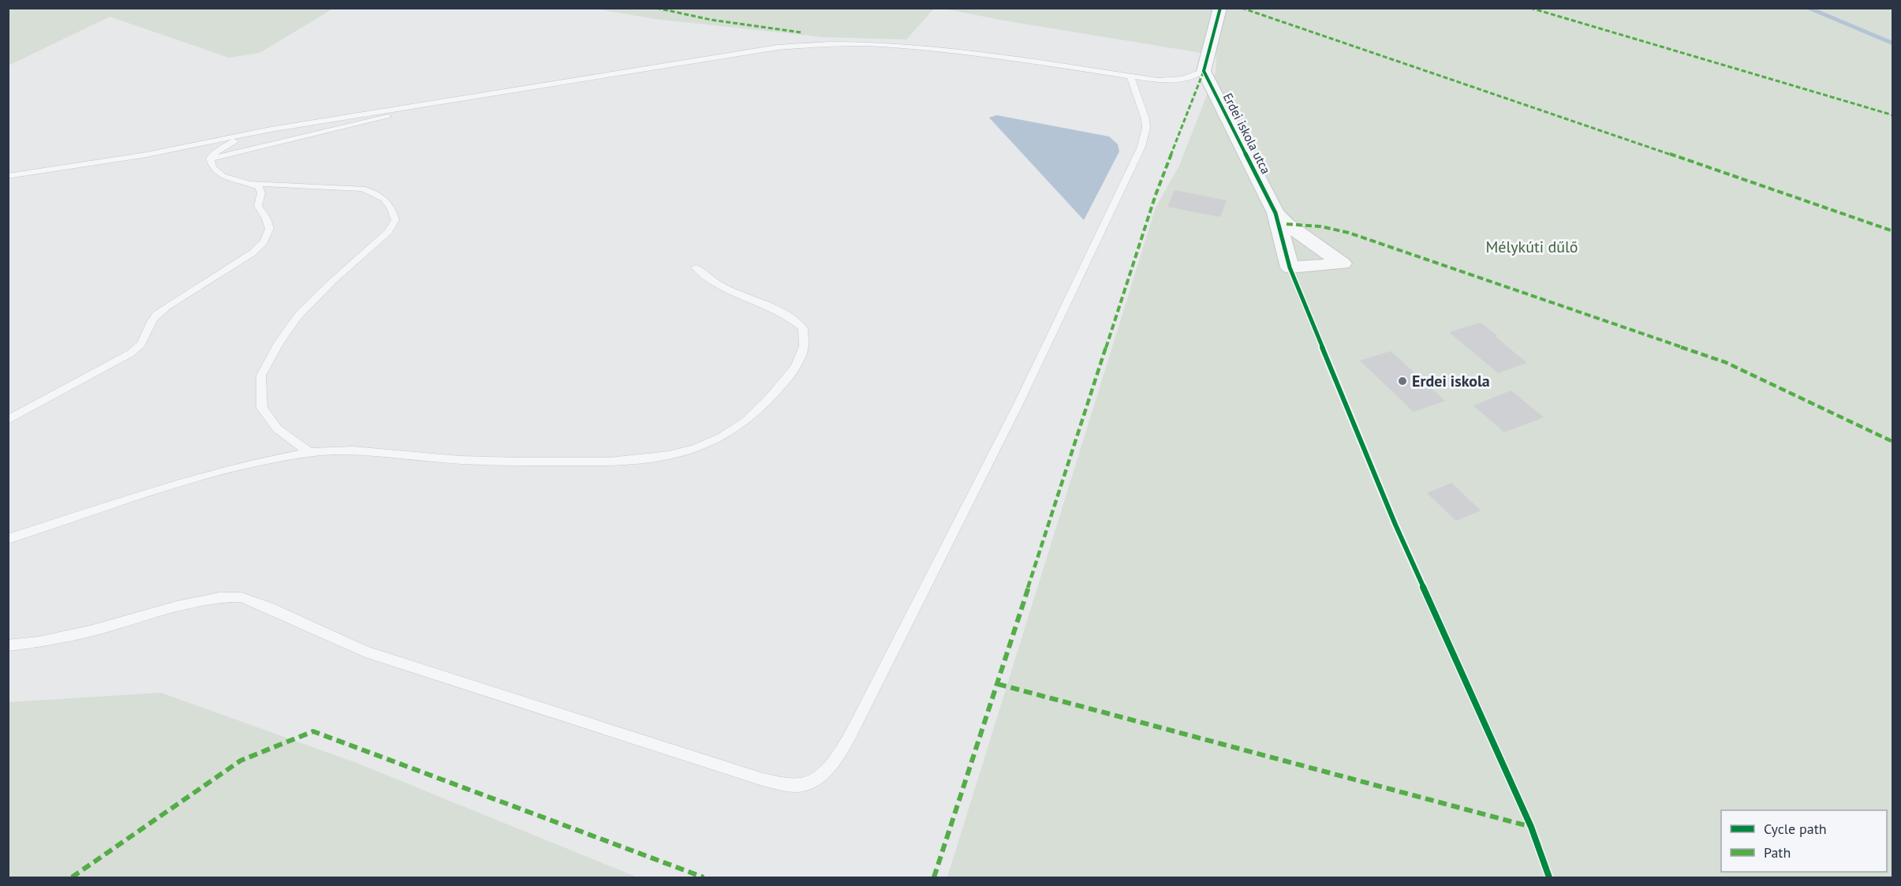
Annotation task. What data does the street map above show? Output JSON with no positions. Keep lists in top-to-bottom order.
{
  "streets": {
    "street": ["Erdei iskola utca"]
  },
  "parks": ["Mélykúti dűlő"],
  "places": ["Erdei iskola"],
  "legend": ["Cycle path", "Path"]
}
